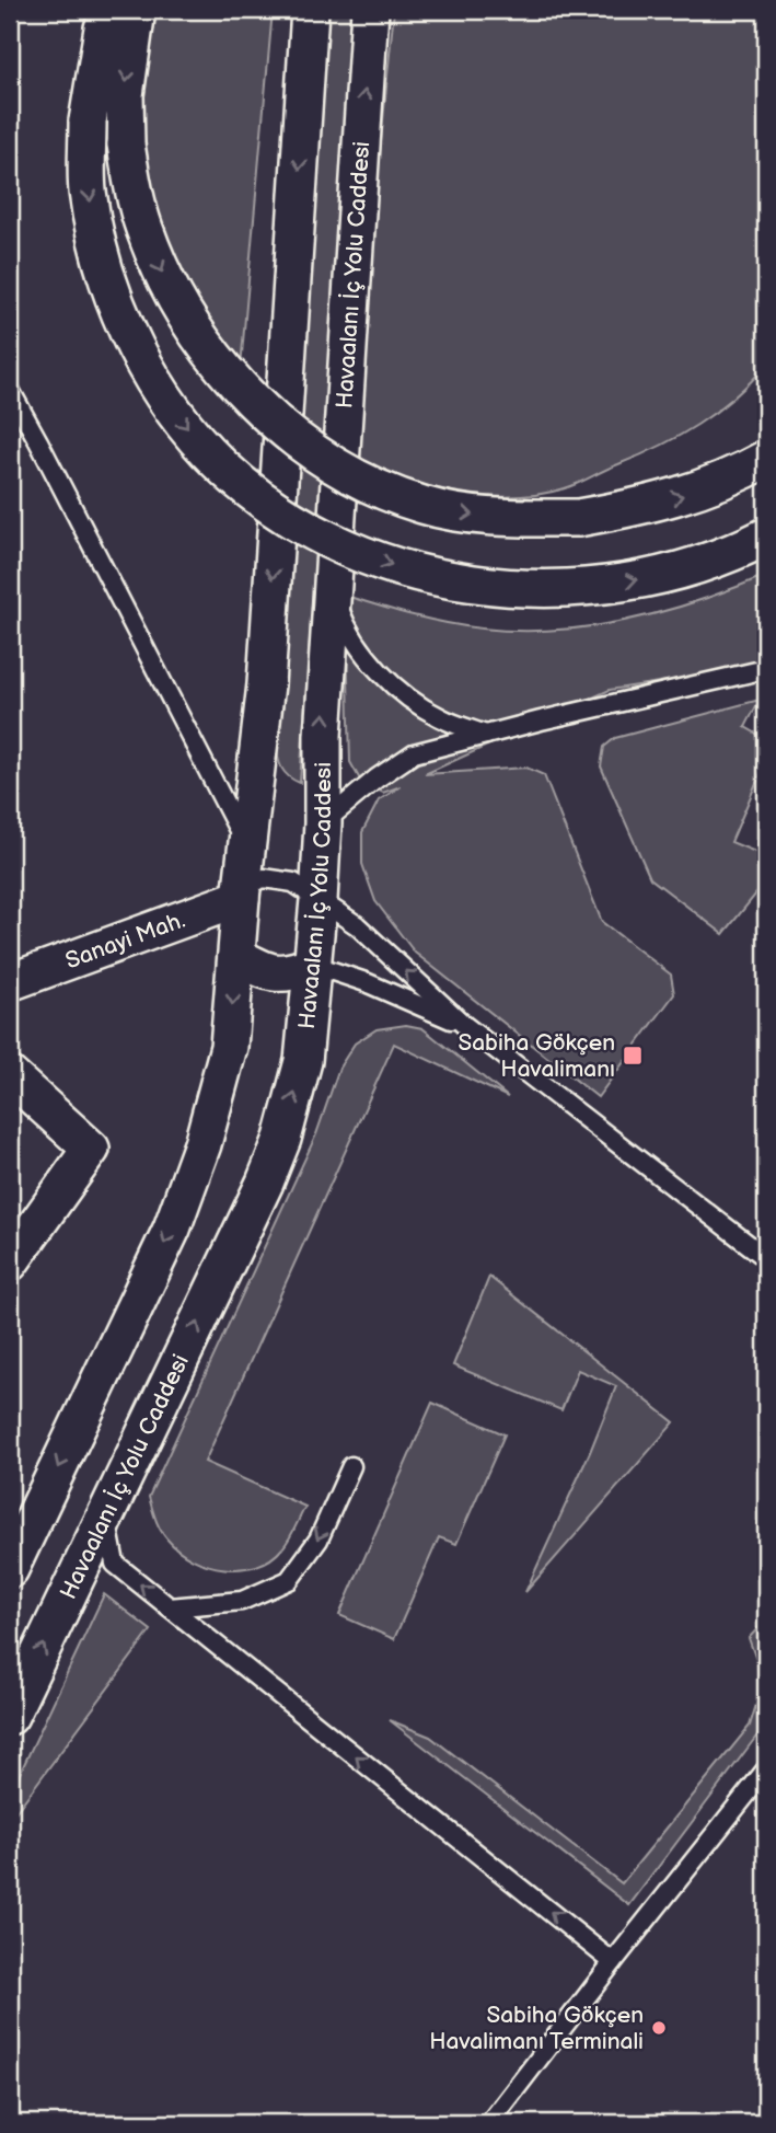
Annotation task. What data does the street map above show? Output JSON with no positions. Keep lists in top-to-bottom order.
{
  "streets": {
    "street": ["Havaalanı İç Yolu Caddesi", "Sanayi Mah."]
  },
  "crossings": [
    ["Havaalanı İç Yolu Caddesi", "Sanayi Mah."]
  ],
  "places": {
    "transit": ["Sabiha Gökçen Havalimanı"],
    "other": ["Sabiha Gökçen Havalimanı Terminali"]
  }
}
